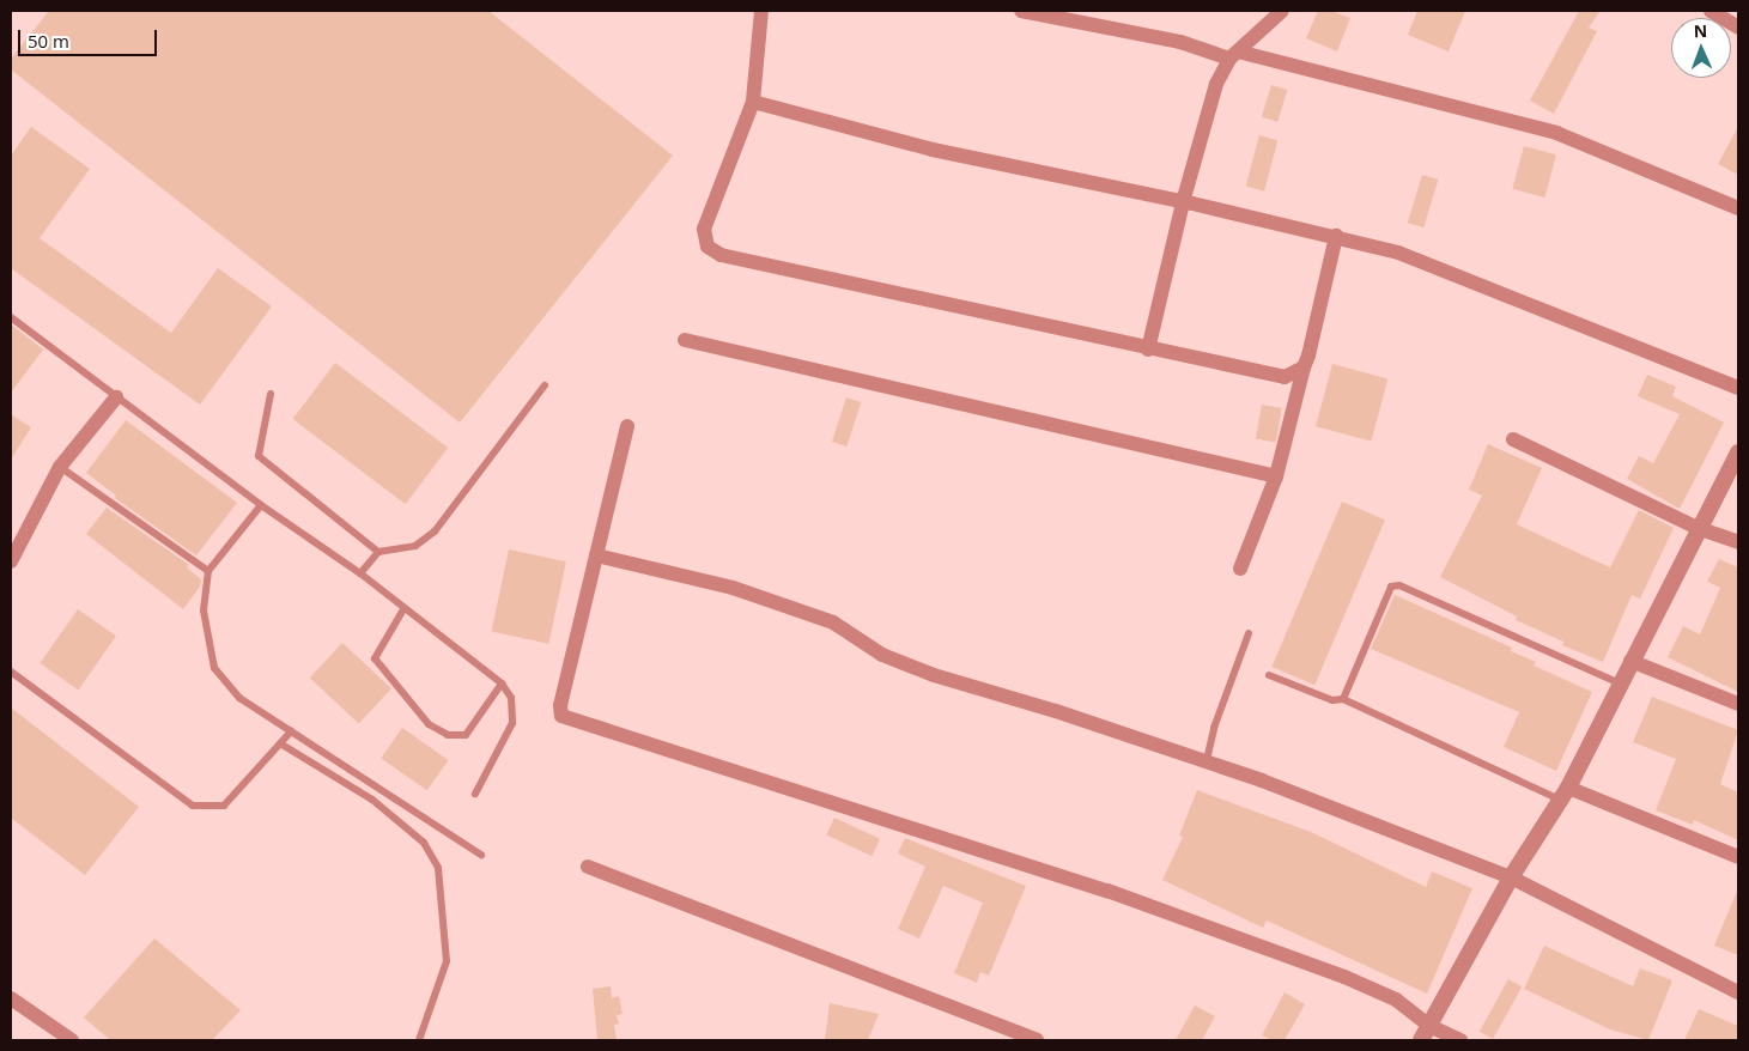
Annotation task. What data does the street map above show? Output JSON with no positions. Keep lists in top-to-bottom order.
{
  "scale_bar": "50 m",
  "north": "top"
}
